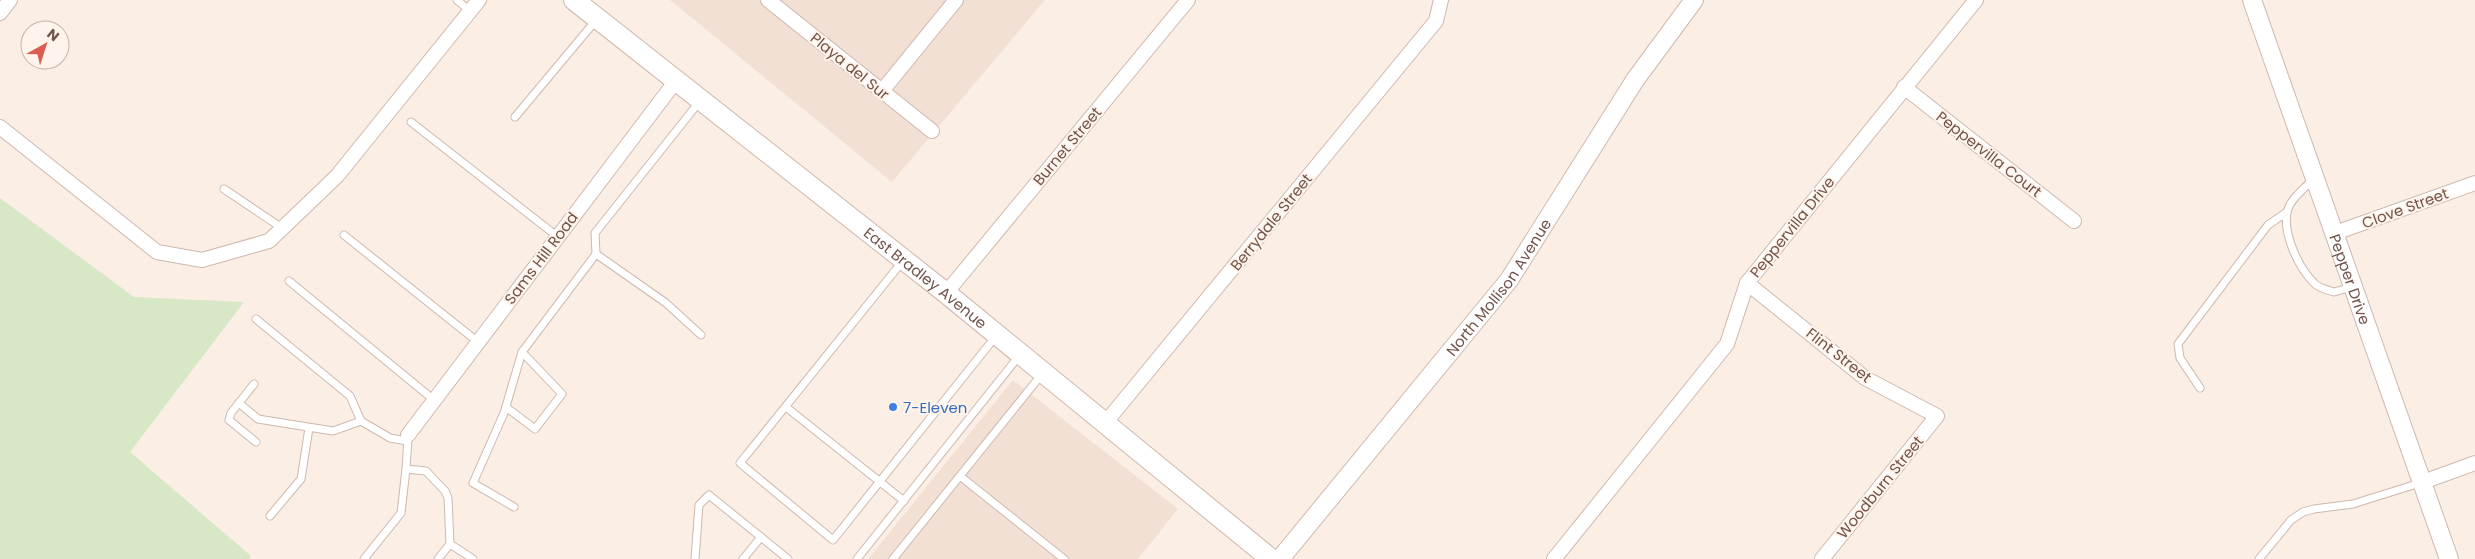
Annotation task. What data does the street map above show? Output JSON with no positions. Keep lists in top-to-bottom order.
{
  "streets": {
    "main road": ["East Bradley Avenue"],
    "street": [
      "Playa del Sur",
      "Burnet Street",
      "Peppervilla Court",
      "Clove Street",
      "Berrydale Street",
      "Peppervilla Drive",
      "Sams Hill Road",
      "Pepper Drive",
      "North Mollison Avenue",
      "Flint Street",
      "Woodburn Street"
    ]
  },
  "crossings": [
    ["Burnet Street", "East Bradley Avenue"],
    ["Peppervilla Court", "Peppervilla Drive"],
    ["Clove Street", "Pepper Drive"],
    ["Berrydale Street", "East Bradley Avenue"],
    ["Peppervilla Drive", "Flint Street"],
    ["Sams Hill Road", "East Bradley Avenue"],
    ["Flint Street", "Woodburn Street"]
  ],
  "places": ["7-Eleven"],
  "north": "top right"
}
